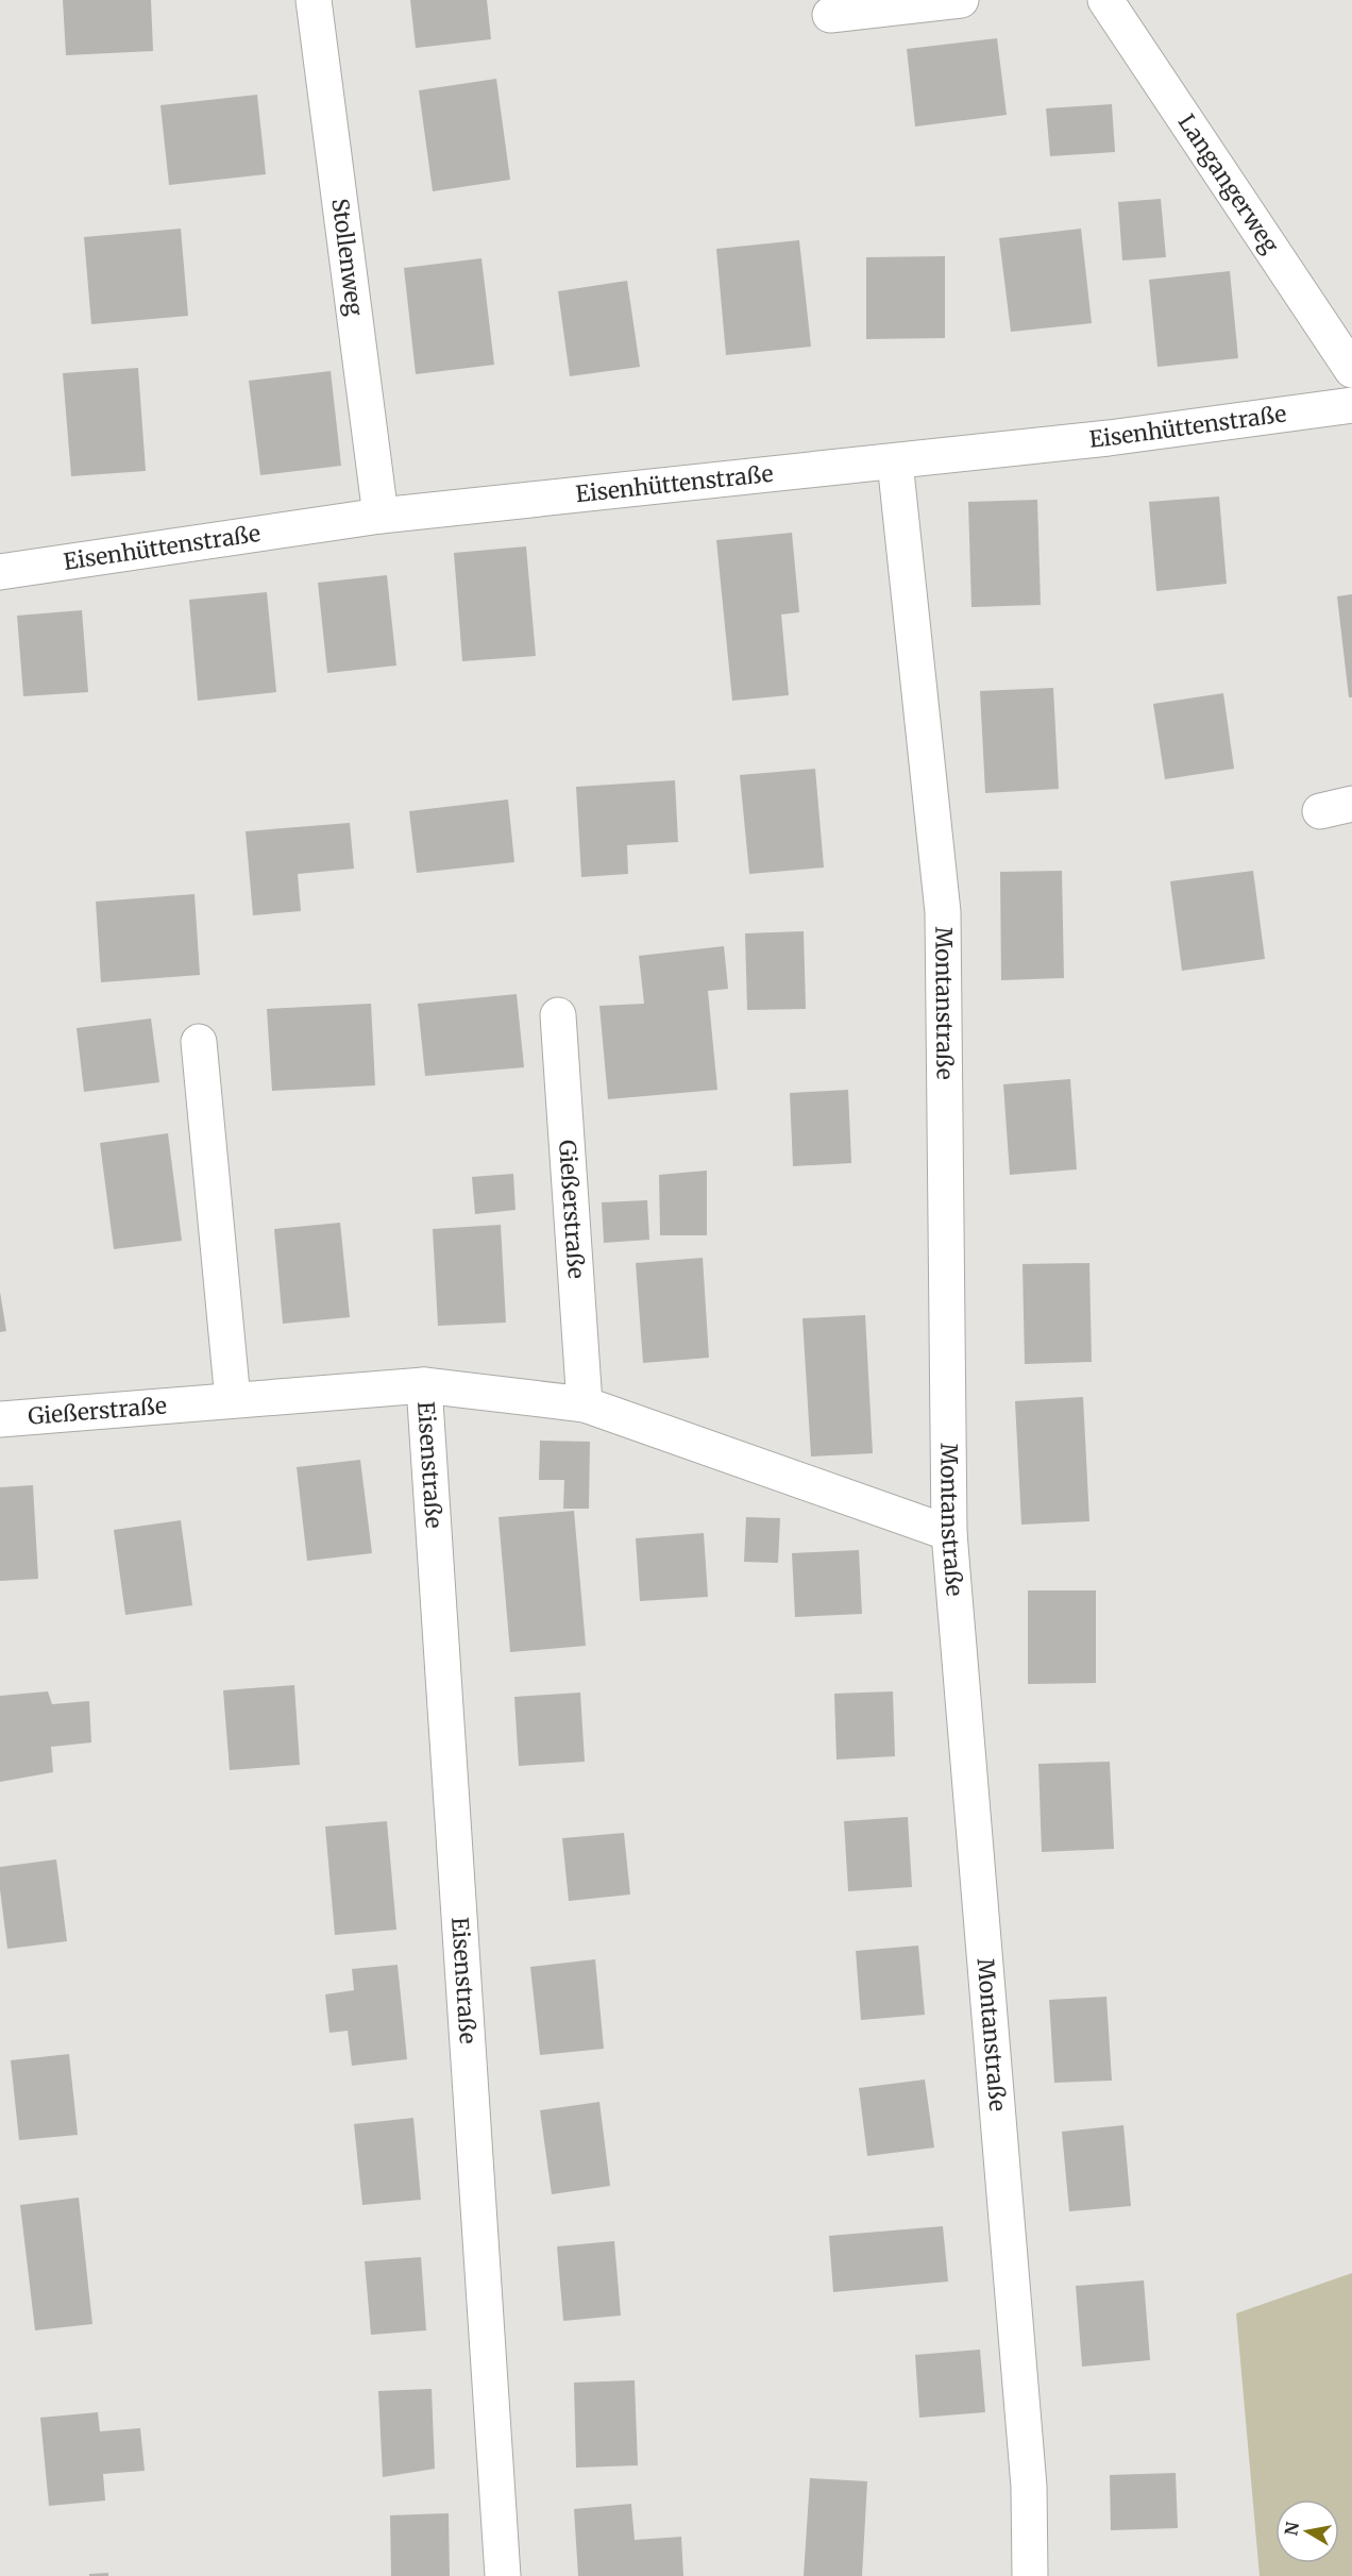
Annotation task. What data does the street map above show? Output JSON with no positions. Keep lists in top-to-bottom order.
{
  "streets": {
    "street": [
      "Langangerweg",
      "Stollenweg",
      "Eisenhüttenstraße",
      "Montanstraße",
      "Gießerstraße",
      "Eisenstraße"
    ]
  },
  "crossings": [
    ["Stollenweg", "Eisenhüttenstraße"],
    ["Eisenhüttenstraße", "Montanstraße"],
    ["Montanstraße", "Gießerstraße"],
    ["Gießerstraße", "Eisenstraße"]
  ],
  "north": "left"
}
